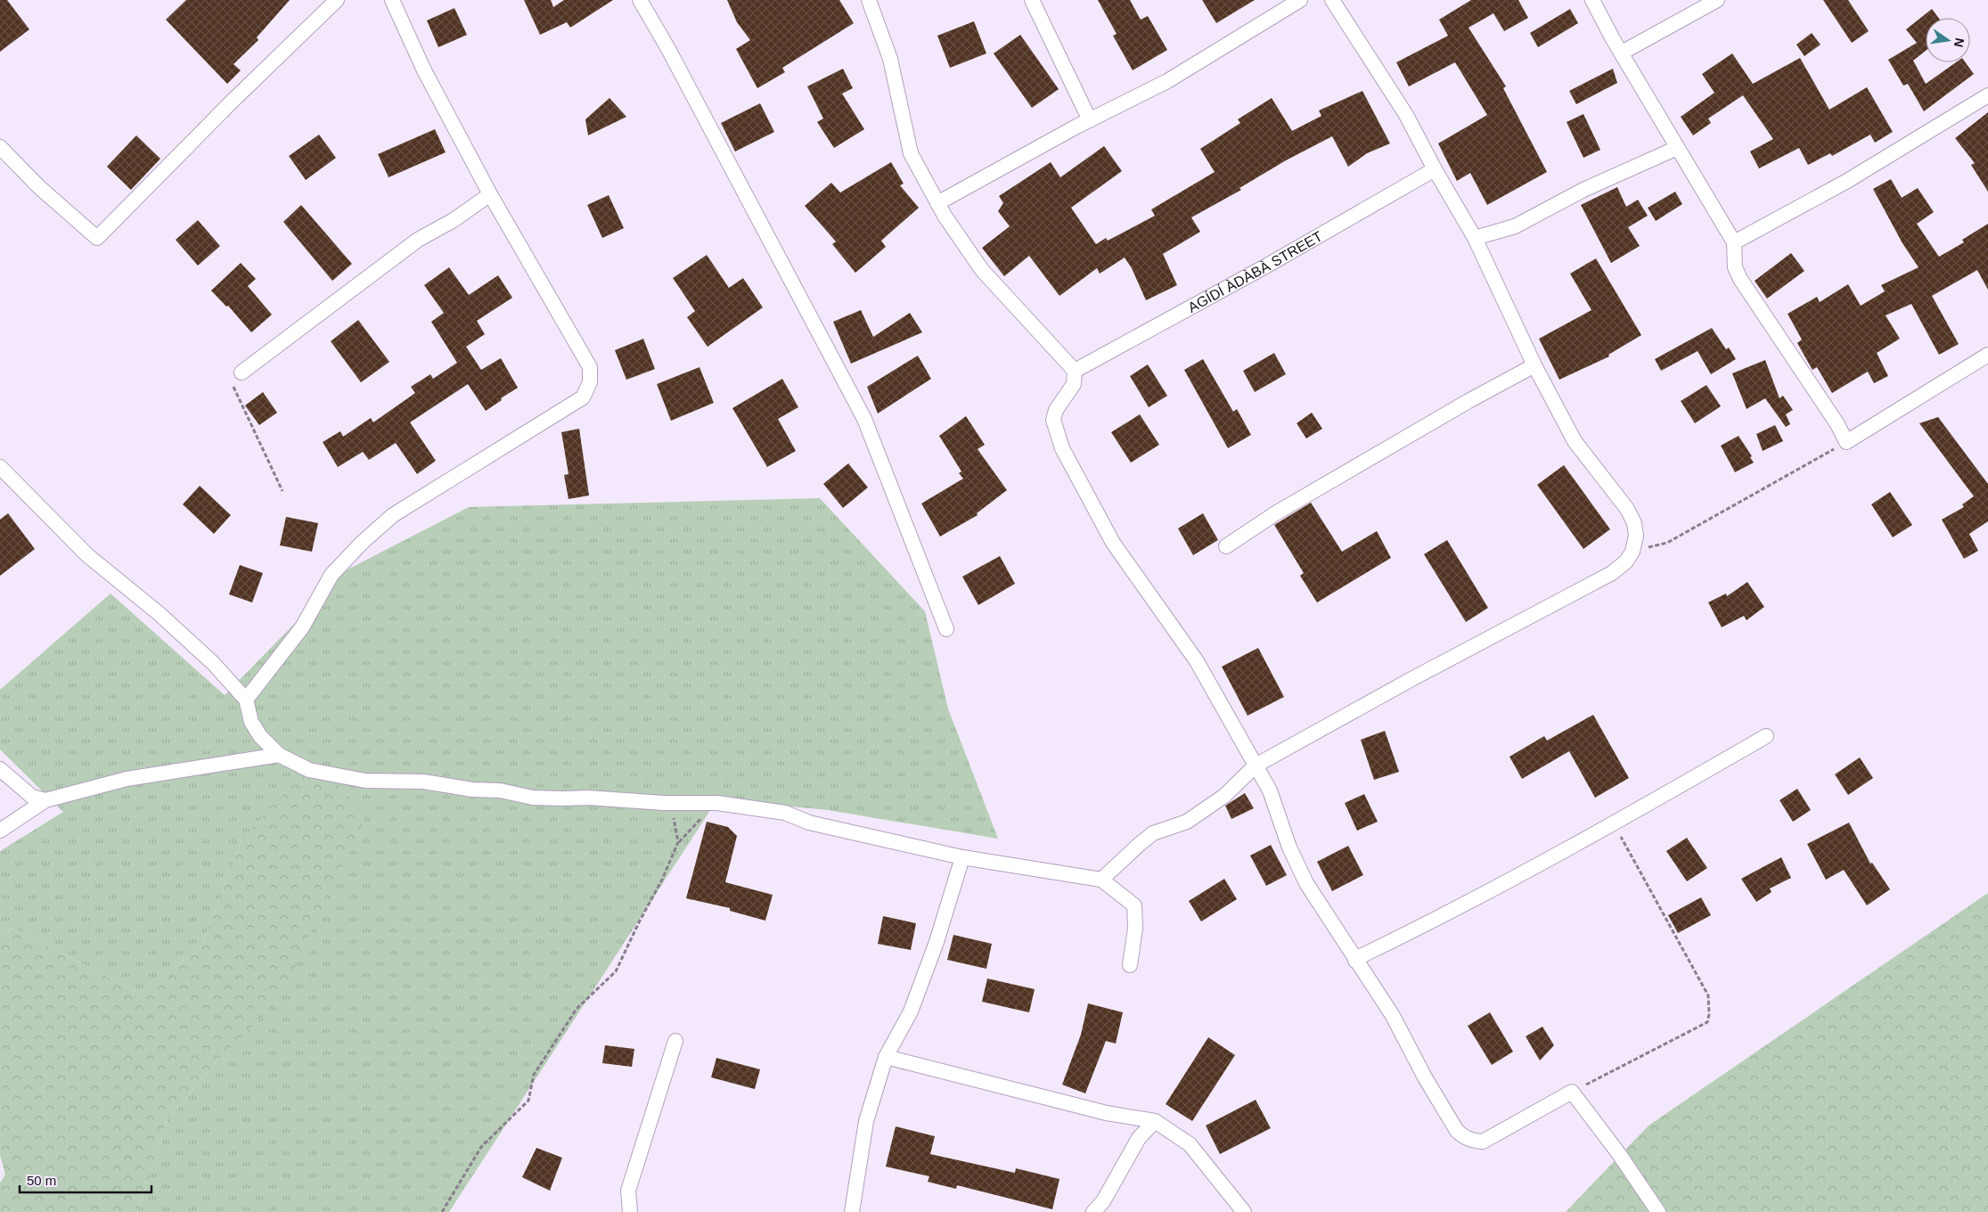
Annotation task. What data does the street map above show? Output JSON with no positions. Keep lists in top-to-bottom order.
{
  "streets": {
    "street": ["AGÍDÍ ÀDÀBÀ STREET"]
  },
  "scale_bar": "50 m",
  "north": "right"
}
